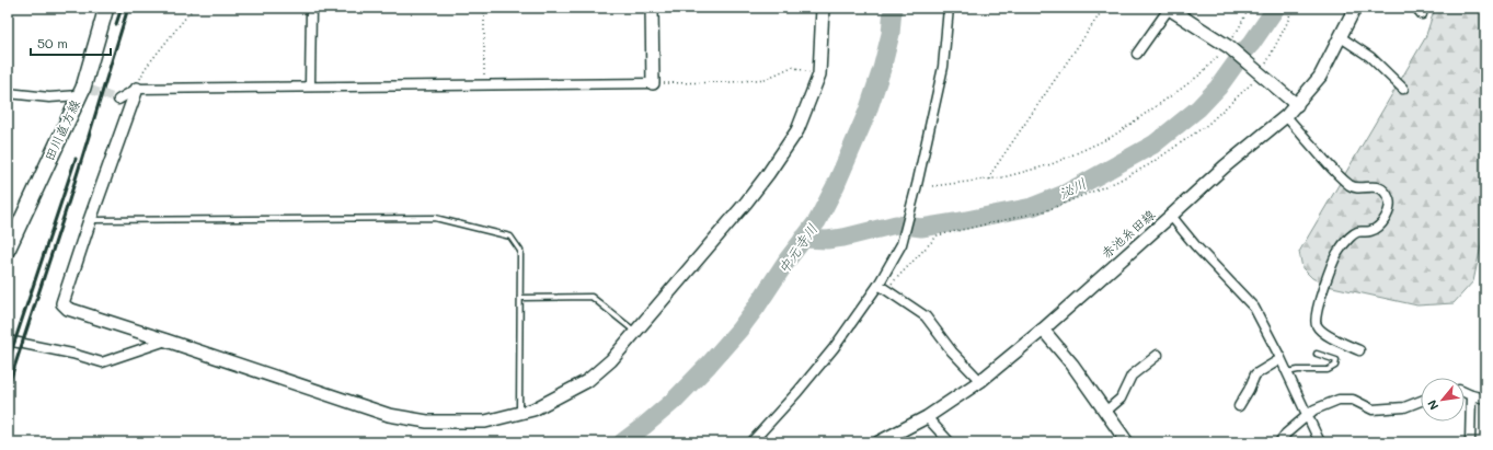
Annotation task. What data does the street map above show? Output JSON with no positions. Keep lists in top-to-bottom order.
{
  "streets": {
    "main road": ["田川直方線"],
    "street": ["赤池糸田線"]
  },
  "water": ["泌川", "中元寺川"],
  "scale_bar": "50 m",
  "north": "bottom left"
}
